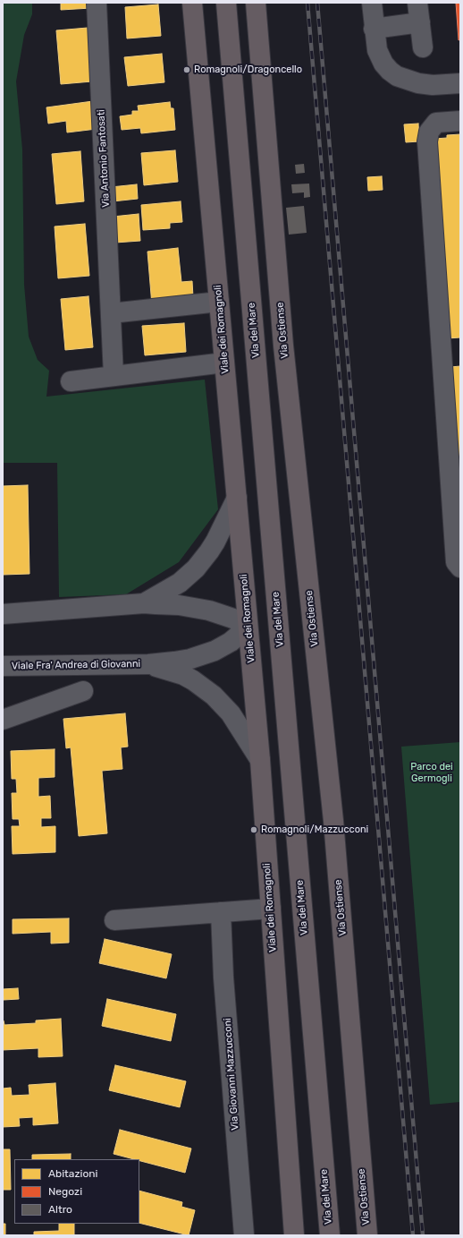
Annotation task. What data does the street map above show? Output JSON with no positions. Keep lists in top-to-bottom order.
{
  "streets": {
    "main road": ["Viale dei Romagnoli", "Via del Mare", "Via Ostiense"],
    "street": ["Via Antonio Fantosati", "Viale Fra' Andrea di Giovanni", "Via Giovanni Mazzucconi"]
  },
  "crossings": [
    ["Viale dei Romagnoli", "Viale Fra' Andrea di Giovanni"]
  ],
  "parks": ["Parco dei Germogli"],
  "places": ["Romagnoli/Dragoncello", "Romagnoli/Mazzucconi"],
  "legend": ["Abitazioni", "Negozi", "Altro"]
}
